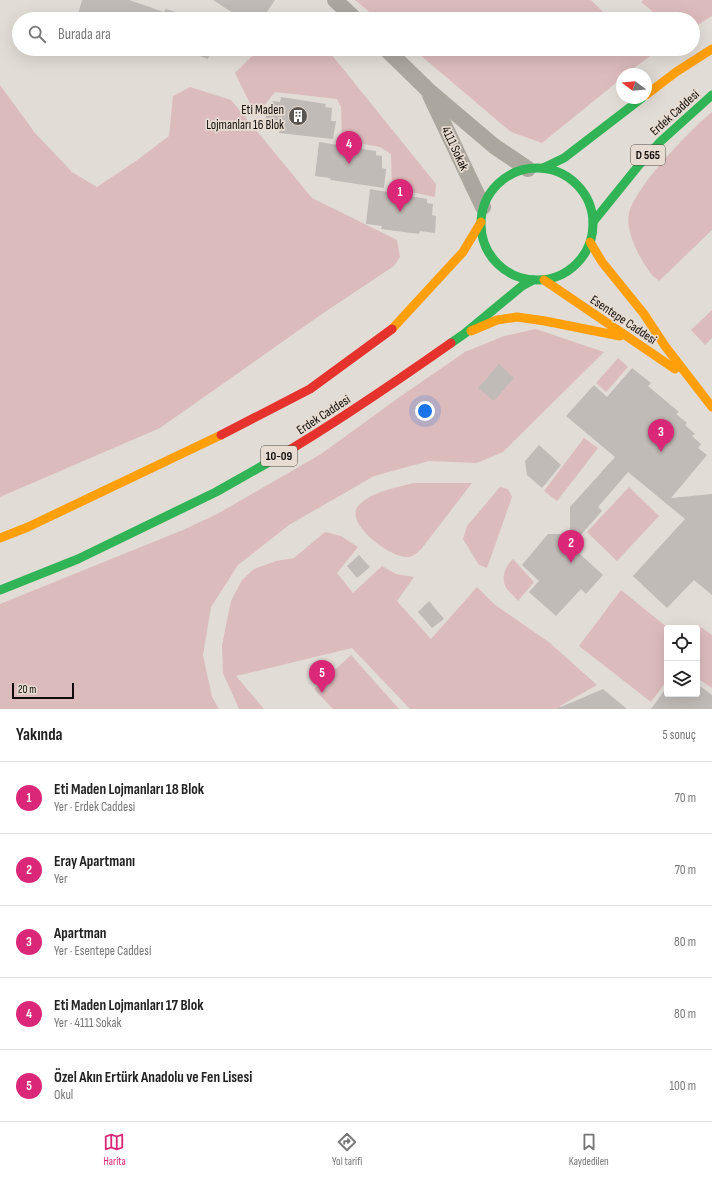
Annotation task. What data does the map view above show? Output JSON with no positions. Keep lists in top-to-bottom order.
{
  "streets": {
    "main road": [
      "Erdek Caddesi",
      "D 565",
      "Esentepe Caddesi",
      "10-09"
    ],
    "street": ["4111 Sokak"]
  },
  "crossings": [
    ["Erdek Caddesi", "4111 Sokak"],
    ["Erdek Caddesi", "D 565"],
    ["Erdek Caddesi", "Esentepe Caddesi"],
    ["4111 Sokak", "D 565"],
    ["4111 Sokak", "Esentepe Caddesi"],
    ["D 565", "Esentepe Caddesi"]
  ],
  "places": {
    "building": ["Eti Maden Lojmanları 16 Blok"]
  },
  "scale_bar": "20 m",
  "north": "left",
  "page": {
    "search": "Burada ara",
    "pins": [
      "4",
      "1",
      "3",
      "2",
      "5"
    ],
    "scale": "20 m",
    "heading": ["Yakında", "5 sonuç"],
    "list": [
      {
        "mark": "1",
        "name": "Eti Maden Lojmanları 18 Blok",
        "note": "Yer · Erdek Caddesi",
        "value": "70 m"
      },
      {
        "mark": "2",
        "name": "Eray Apartmanı",
        "note": "Yer",
        "value": "70 m"
      },
      {
        "mark": "3",
        "name": "Apartman",
        "note": "Yer · Esentepe Caddesi",
        "value": "80 m"
      },
      {
        "mark": "4",
        "name": "Eti Maden Lojmanları 17 Blok",
        "note": "Yer · 4111 Sokak",
        "value": "80 m"
      },
      {
        "mark": "5",
        "name": "Özel Akın Ertürk Anadolu ve Fen Lisesi",
        "note": "Okul",
        "value": "100 m"
      }
    ],
    "nav": ["Harita", "Yol tarifi", "Kaydedilen"]
  }
}
